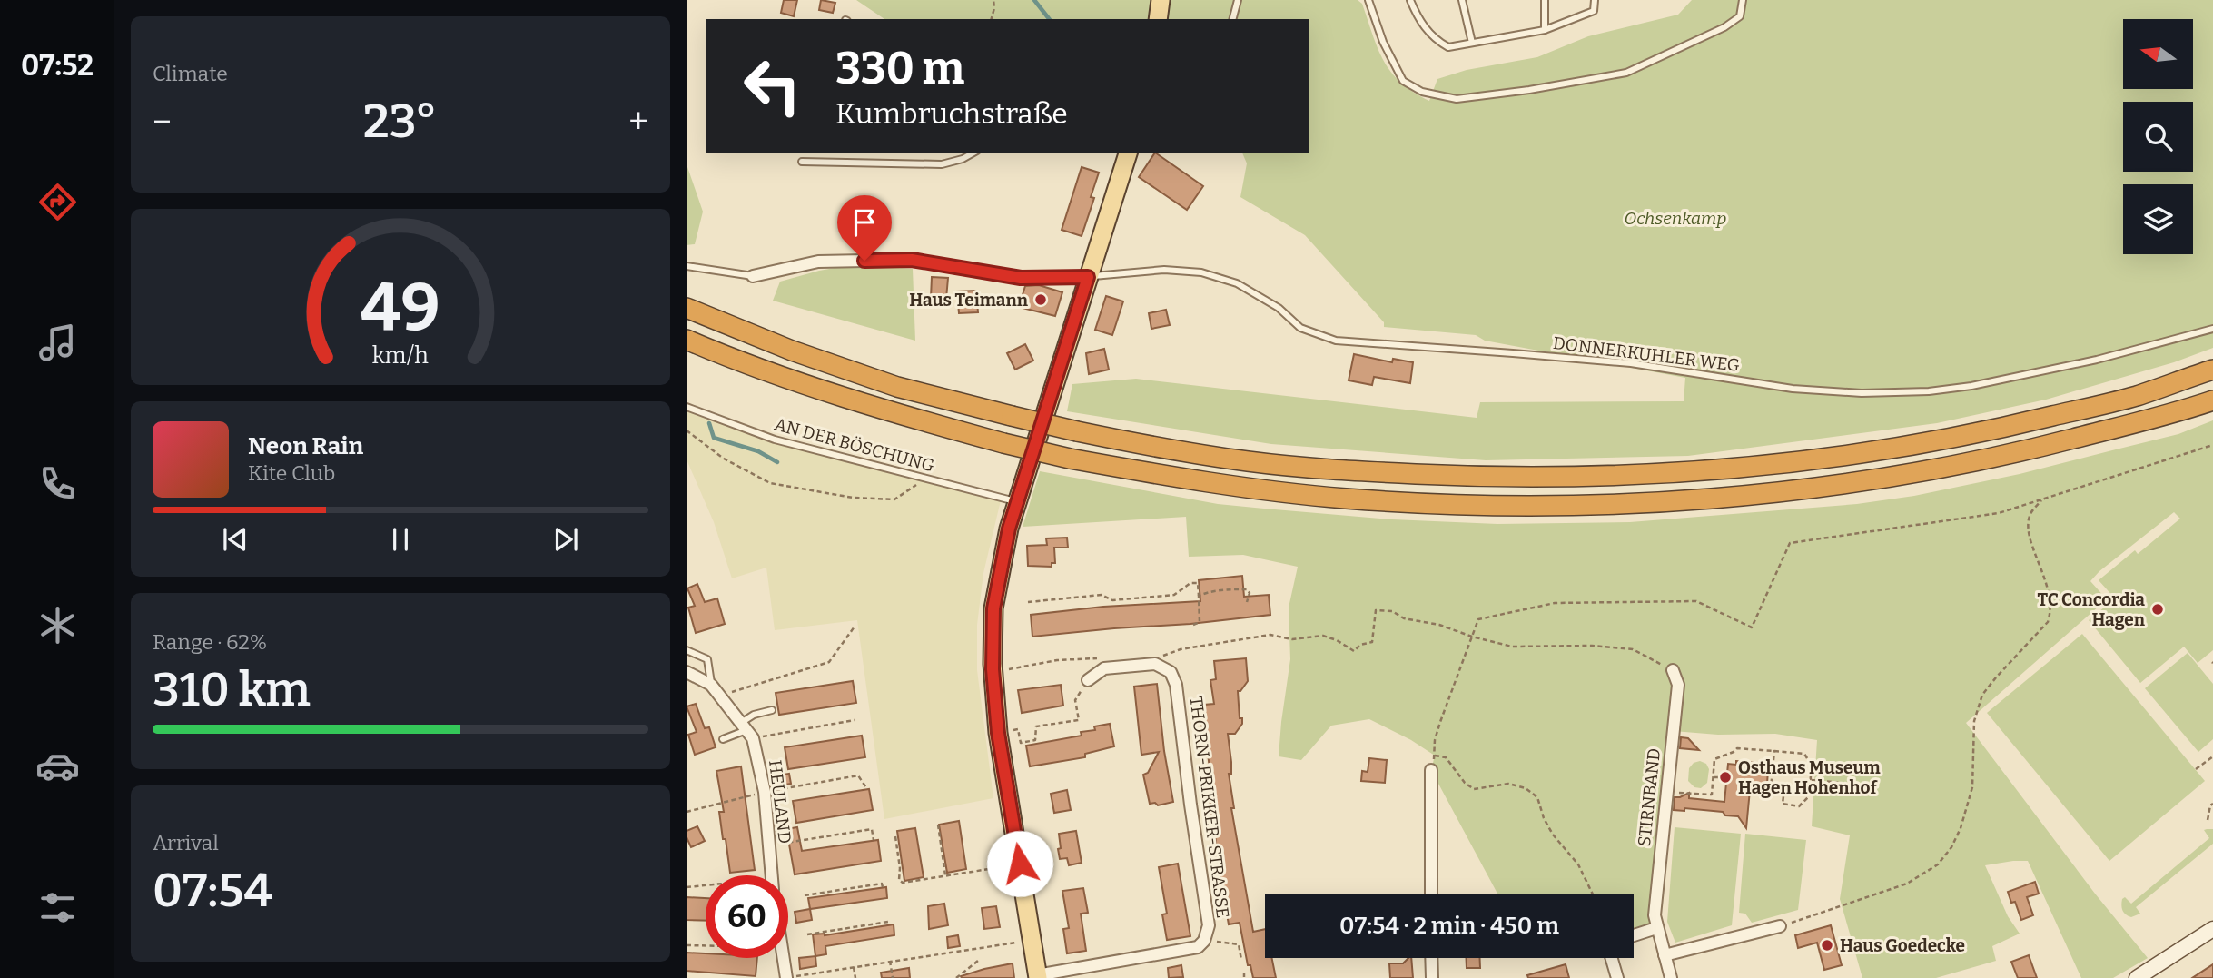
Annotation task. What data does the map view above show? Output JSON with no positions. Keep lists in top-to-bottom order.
{
  "streets": {
    "street": ["STIRNBAND", "HEULAND", "THORN-PRIKKER-STRASSE"],
    "lane": ["DONNERKUHLER WEG", "AN DER BÖSCHUNG"]
  },
  "parks": ["Ochsenkamp"],
  "places": [
    "Haus Teimann",
    "TC Concordia Hagen",
    "Osthaus Museum Hagen Hohenhof",
    "Haus Goedecke"
  ],
  "north": "left",
  "page": {
    "tabs": "07:52",
    "tile": [
      "Climate",
      ["Range · 62%", "310 km"],
      ["Arrival", "07:54"]
    ],
    "turn": ["330 m", "Kumbruchstraße"],
    "heat": ["−", "23°", "+"],
    "song": ["Neon Rain", "Kite Club"],
    "limit": "60",
    "trip": "07:54 · 2 min · 450 m",
    "gauge": ["49", "km/h"]
  }
}
